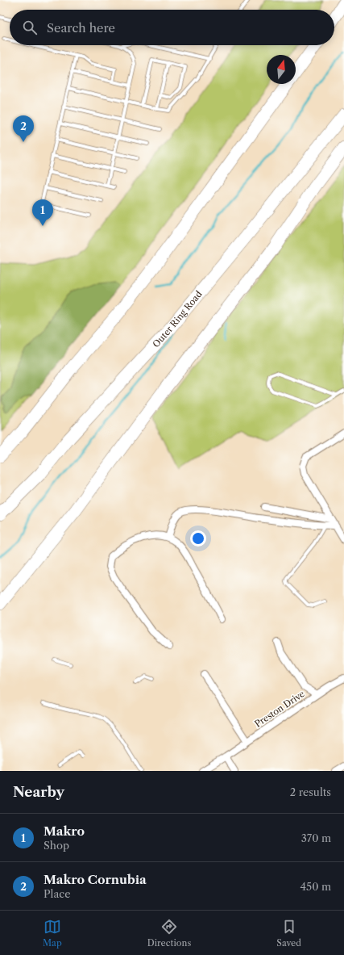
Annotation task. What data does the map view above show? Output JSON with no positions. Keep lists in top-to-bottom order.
{
  "streets": {
    "highway": ["Outer Ring Road"],
    "street": ["Preston Drive"]
  },
  "north": "top",
  "page": {
    "search": "Search here",
    "pins": ["2", "1"],
    "heading": ["Nearby", "2 results"],
    "list": [
      {
        "mark": "1",
        "name": "Makro",
        "note": "Shop",
        "value": "370 m"
      },
      {
        "mark": "2",
        "name": "Makro Cornubia",
        "note": "Place",
        "value": "450 m"
      }
    ],
    "nav": ["Map", "Directions", "Saved"]
  }
}
